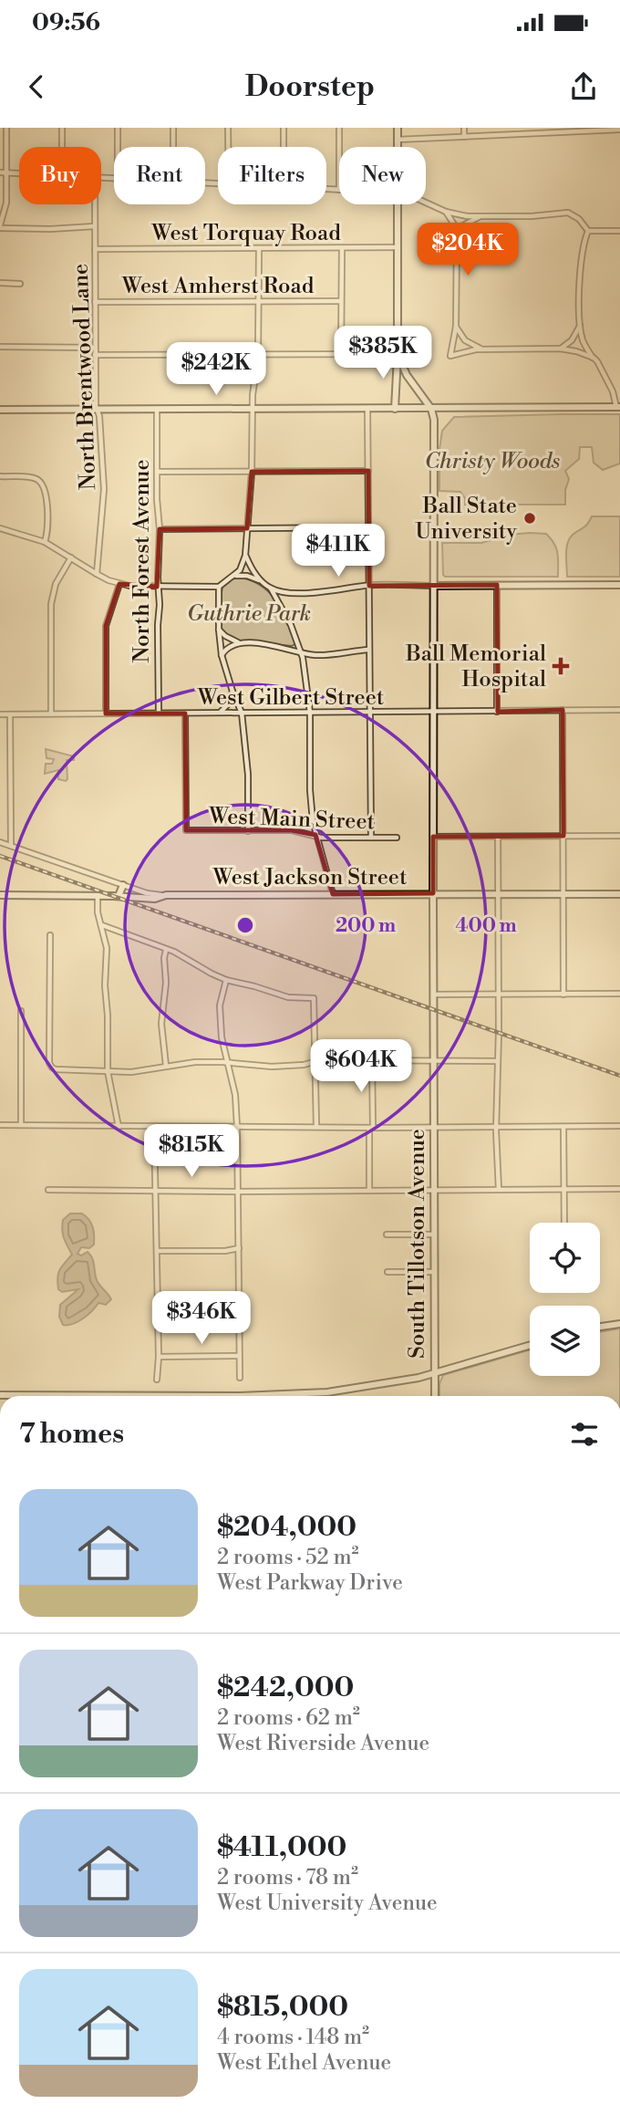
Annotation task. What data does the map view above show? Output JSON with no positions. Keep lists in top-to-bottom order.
{
  "streets": {
    "main road": ["West Jackson Street", "South Tillotson Avenue"],
    "street": [
      "West Torquay Road",
      "West Amherst Road",
      "North Brentwood Lane",
      "North Forest Avenue",
      "West Gilbert Street",
      "West Main Street"
    ]
  },
  "crossings": [
    ["West Torquay Road", "North Brentwood Lane"],
    ["West Amherst Road", "North Brentwood Lane"],
    ["North Forest Avenue", "West Gilbert Street"],
    ["West Gilbert Street", "West Main Street"],
    ["West Gilbert Street", "South Tillotson Avenue"],
    ["West Jackson Street", "South Tillotson Avenue"]
  ],
  "parks": ["Christy Woods", "Guthrie Park"],
  "places": {
    "other": ["Ball State University"],
    "health": ["Ball Memorial Hospital"]
  },
  "page": {
    "status": "09:56",
    "header": "Doorstep",
    "chip": [
      "Buy",
      "Rent",
      "Filters",
      "New"
    ],
    "price": [
      "$204K",
      "$385K",
      "$242K",
      "$411K",
      "$604K",
      "$815K",
      "$346K"
    ],
    "heading": "7 homes",
    "list": [
      {
        "name": "$204,000",
        "note": "2 rooms · 52 m² · West Parkway Drive"
      },
      {
        "name": "$242,000",
        "note": "2 rooms · 62 m² · West Riverside Avenue"
      },
      {
        "name": "$411,000",
        "note": "2 rooms · 78 m² · West University Avenue"
      },
      {
        "name": "$815,000",
        "note": "4 rooms · 148 m² · West Ethel Avenue"
      }
    ]
  },
  "rings": ["200 m", "400 m"]
}
